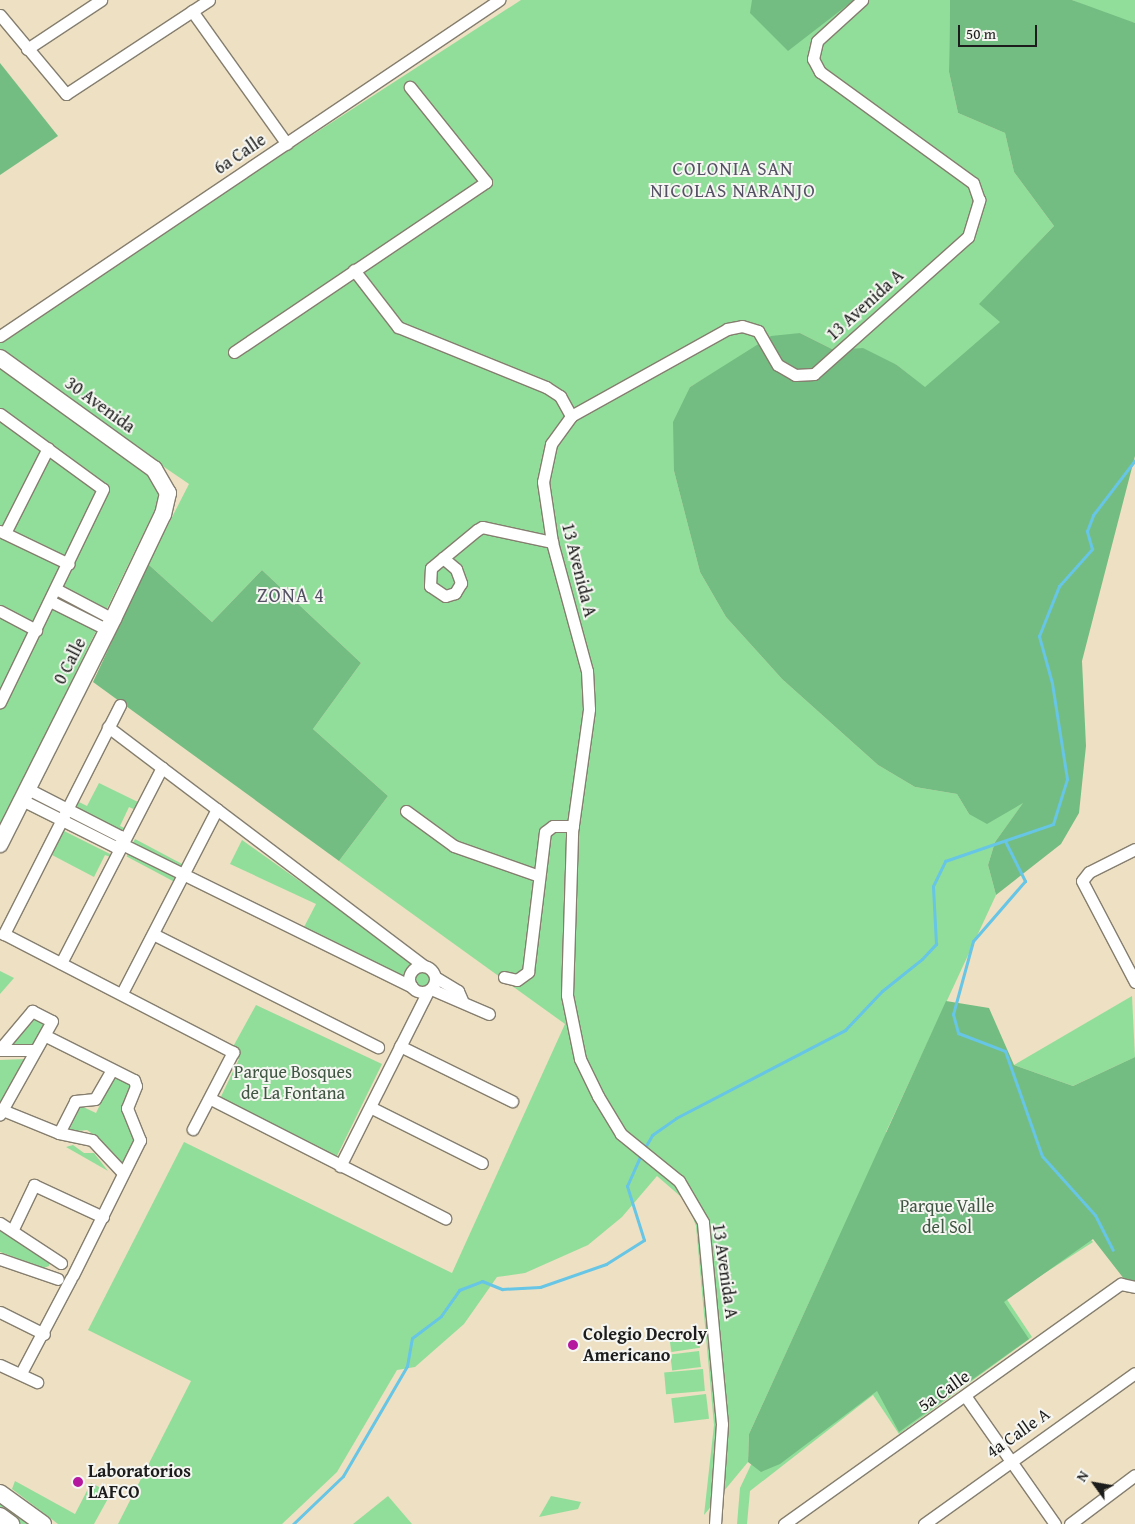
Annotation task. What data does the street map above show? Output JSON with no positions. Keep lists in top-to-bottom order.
{
  "streets": {
    "street": [
      "6a Calle",
      "13 Avenida A",
      "30 Avenida",
      "0 Calle",
      "5a Calle",
      "4a Calle A"
    ]
  },
  "crossings": [
    ["30 Avenida", "0 Calle"]
  ],
  "districts": ["COLONIA SAN NICOLAS NARANJO", "ZONA 4"],
  "parks": ["Parque Bosques de La Fontana", "Parque Valle del Sol"],
  "places": ["Colegio Decroly Americano", "Laboratorios LAFCO"],
  "scale_bar": "50 m",
  "north": "top left"
}
